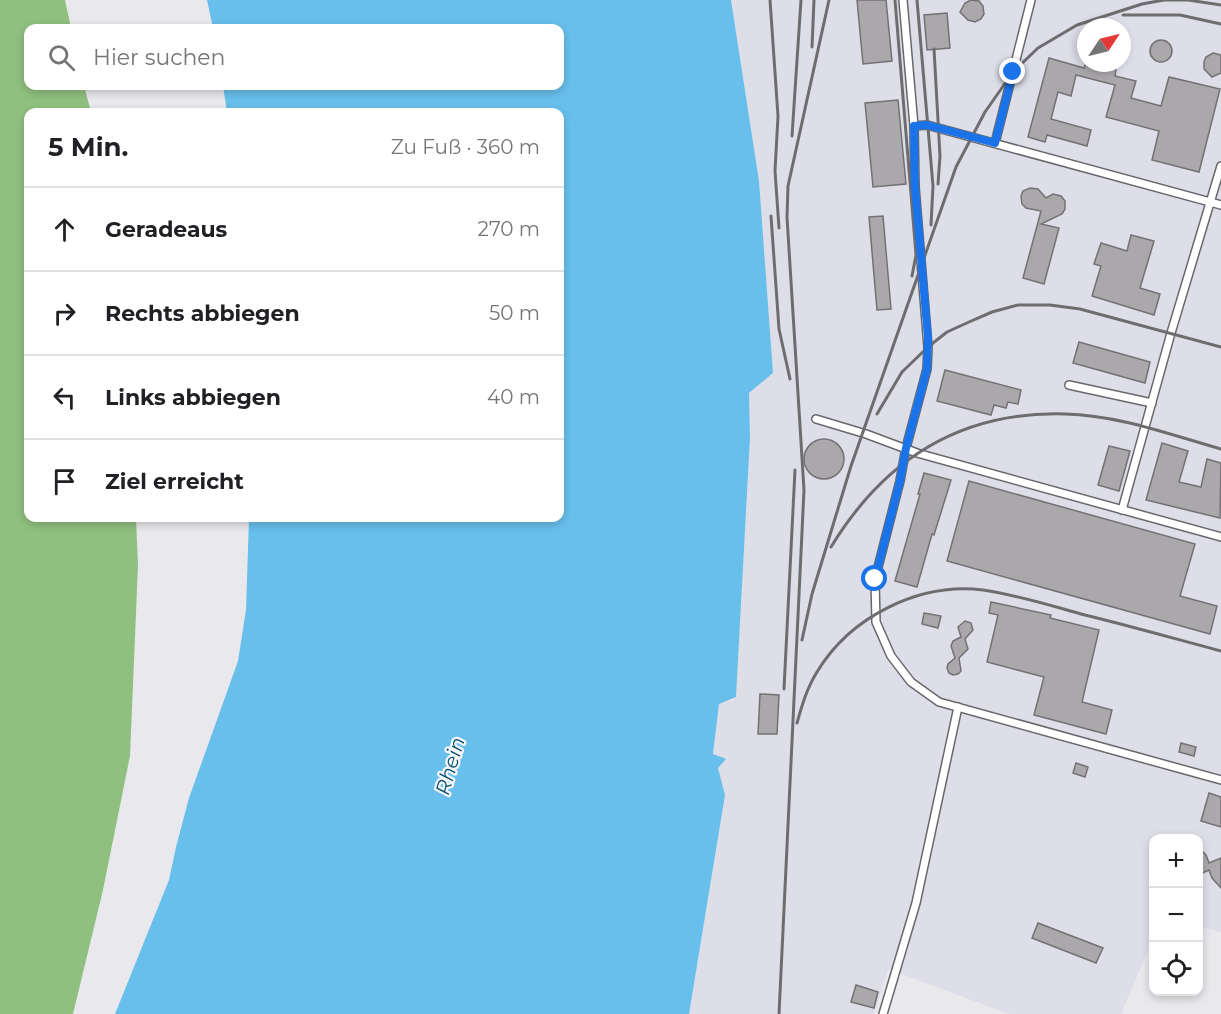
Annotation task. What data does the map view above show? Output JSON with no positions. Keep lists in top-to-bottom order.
{
  "water": ["Rhein"],
  "north": "top right",
  "page": {
    "search": "Hier suchen",
    "heading": ["5 Min.", "Zu Fuß · 360 m"],
    "list": [
      ["Geradeaus", "270 m"],
      ["Rechts abbiegen", "50 m"],
      ["Links abbiegen", "40 m"],
      "Ziel erreicht"
    ],
    "map_buttons": ["+", "−"]
  }
}
